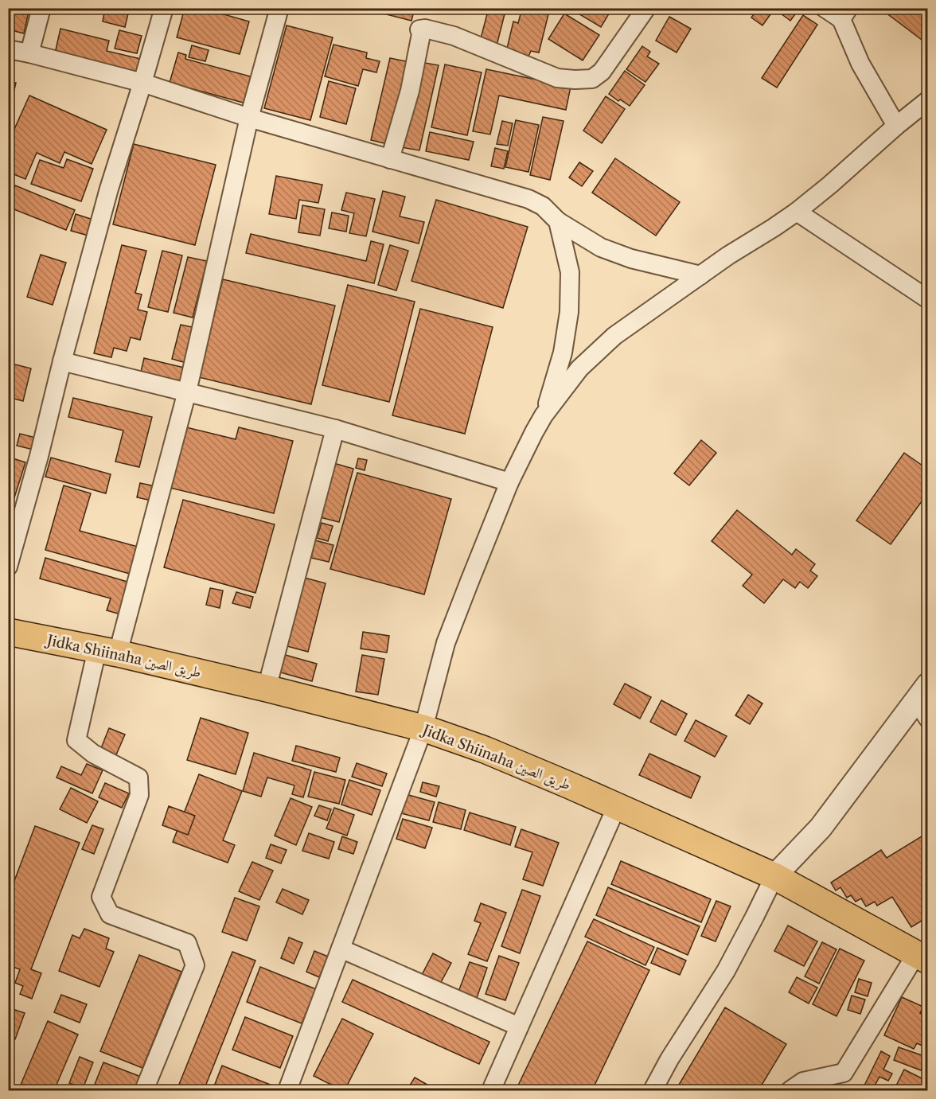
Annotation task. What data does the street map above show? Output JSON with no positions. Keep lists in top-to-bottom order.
{
  "streets": {
    "main road": ["Jidka Shiinaha طريق الصين"]
  }
}
